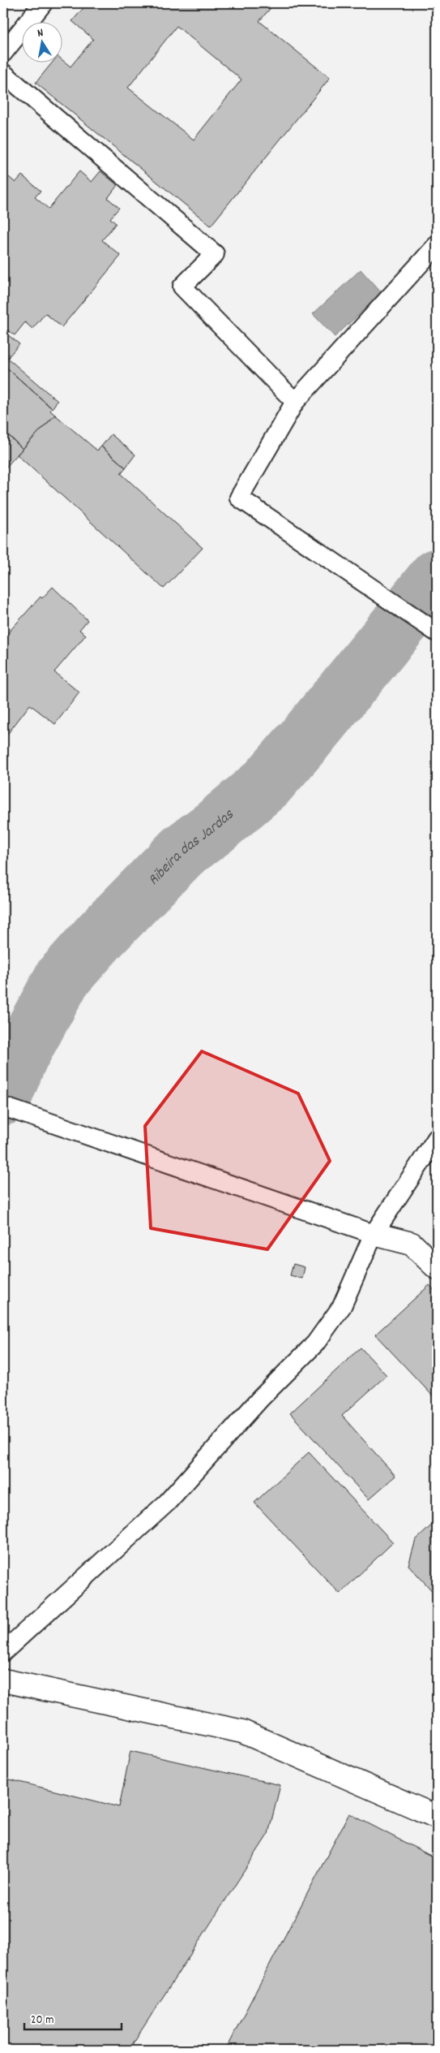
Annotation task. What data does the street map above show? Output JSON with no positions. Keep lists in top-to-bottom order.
{
  "water": ["Ribeira das Jardas"],
  "scale_bar": "20 m",
  "north": "top"
}
